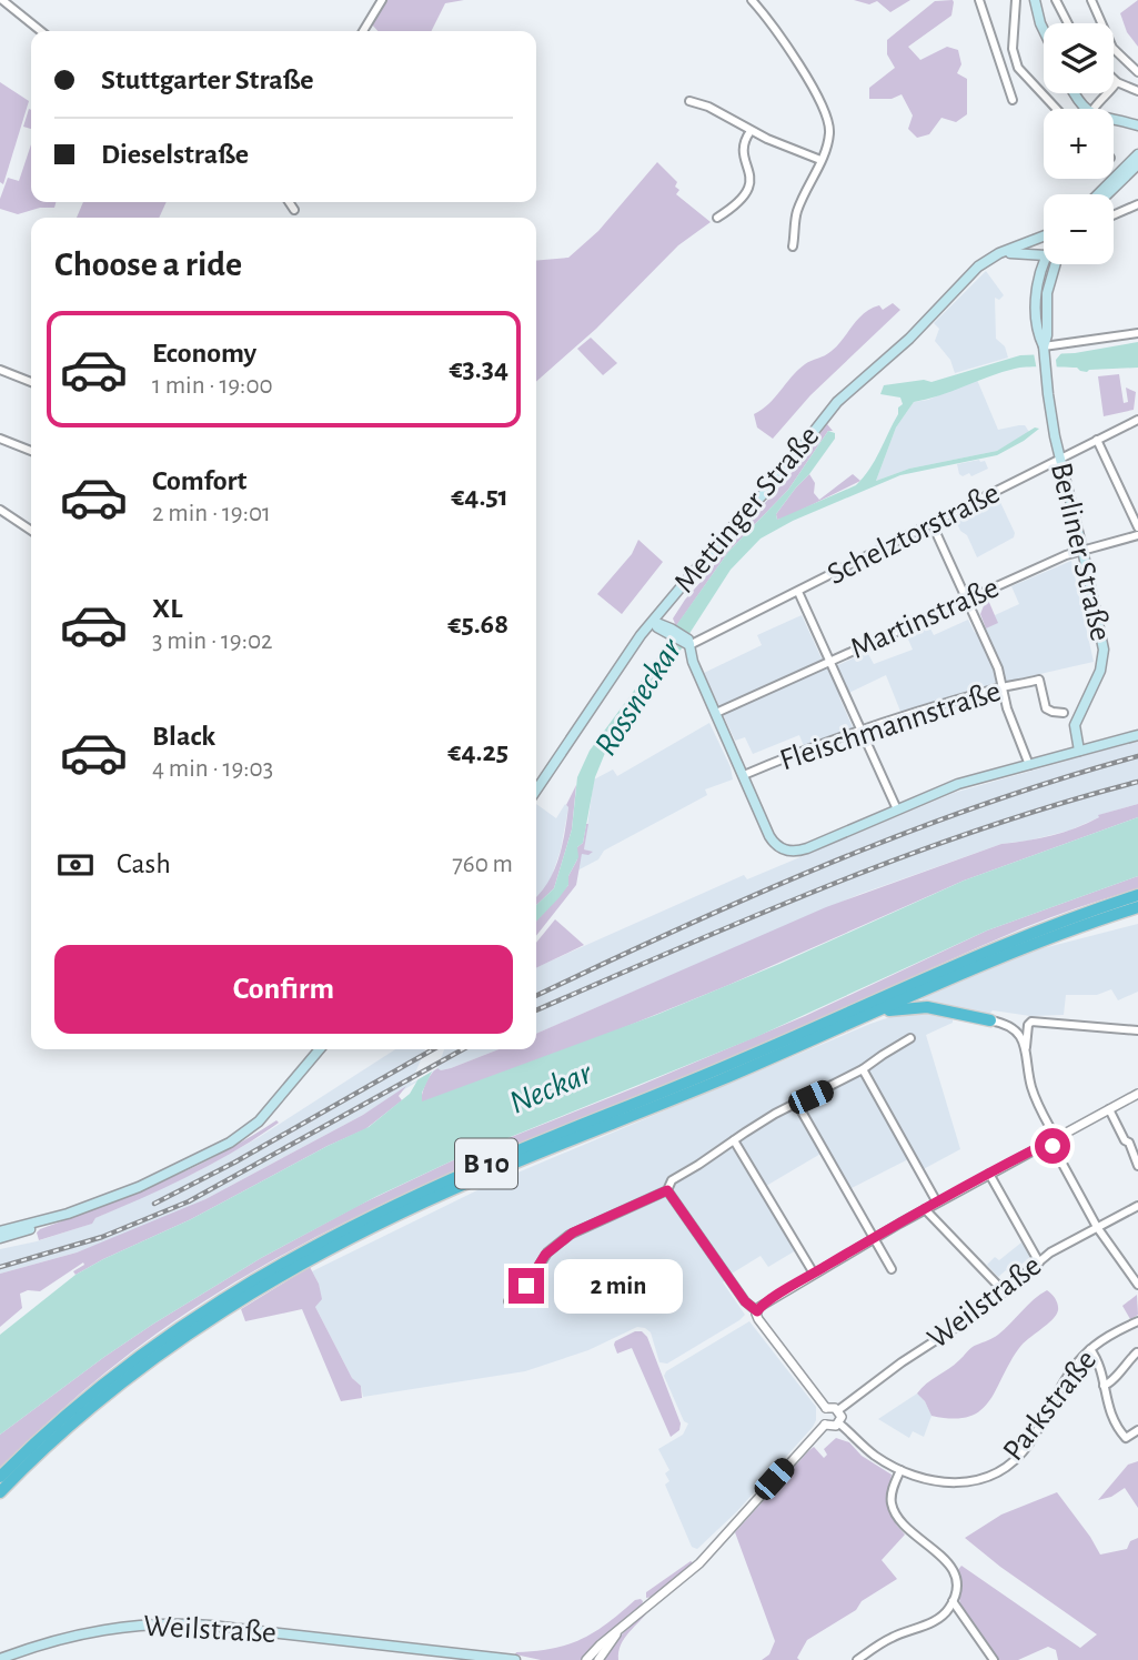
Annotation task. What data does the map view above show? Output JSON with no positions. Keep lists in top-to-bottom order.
{
  "streets": {
    "highway": ["B 10"],
    "main road": ["Mettinger Straße", "Berliner Straße", "Weilstraße"],
    "street": [
      "Schelztorstraße",
      "Martinstraße",
      "Fleischmannstraße",
      "Parkstraße"
    ]
  },
  "crossings": [
    ["Schelztorstraße", "Berliner Straße"],
    ["Berliner Straße", "Martinstraße"],
    ["Weilstraße", "Parkstraße"]
  ],
  "water": ["Rossneckar", "Neckar"],
  "page": {
    "map_buttons": ["+", "−"],
    "banner": ["Stuttgarter Straße", "Dieselstraße"],
    "heading": "Choose a ride",
    "list": [
      {
        "name": "Economy",
        "note": "1 min · 19:00",
        "value": "€3.34"
      },
      {
        "name": "Comfort",
        "note": "2 min · 19:01",
        "value": "€4.51"
      },
      {
        "name": "XL",
        "note": "3 min · 19:02",
        "value": "€5.68"
      },
      {
        "name": "Black",
        "note": "4 min · 19:03",
        "value": "€4.25"
      }
    ],
    "pay": ["Cash", "760 m"],
    "buttons": "Confirm",
    "bubble": "2 min"
  }
}
